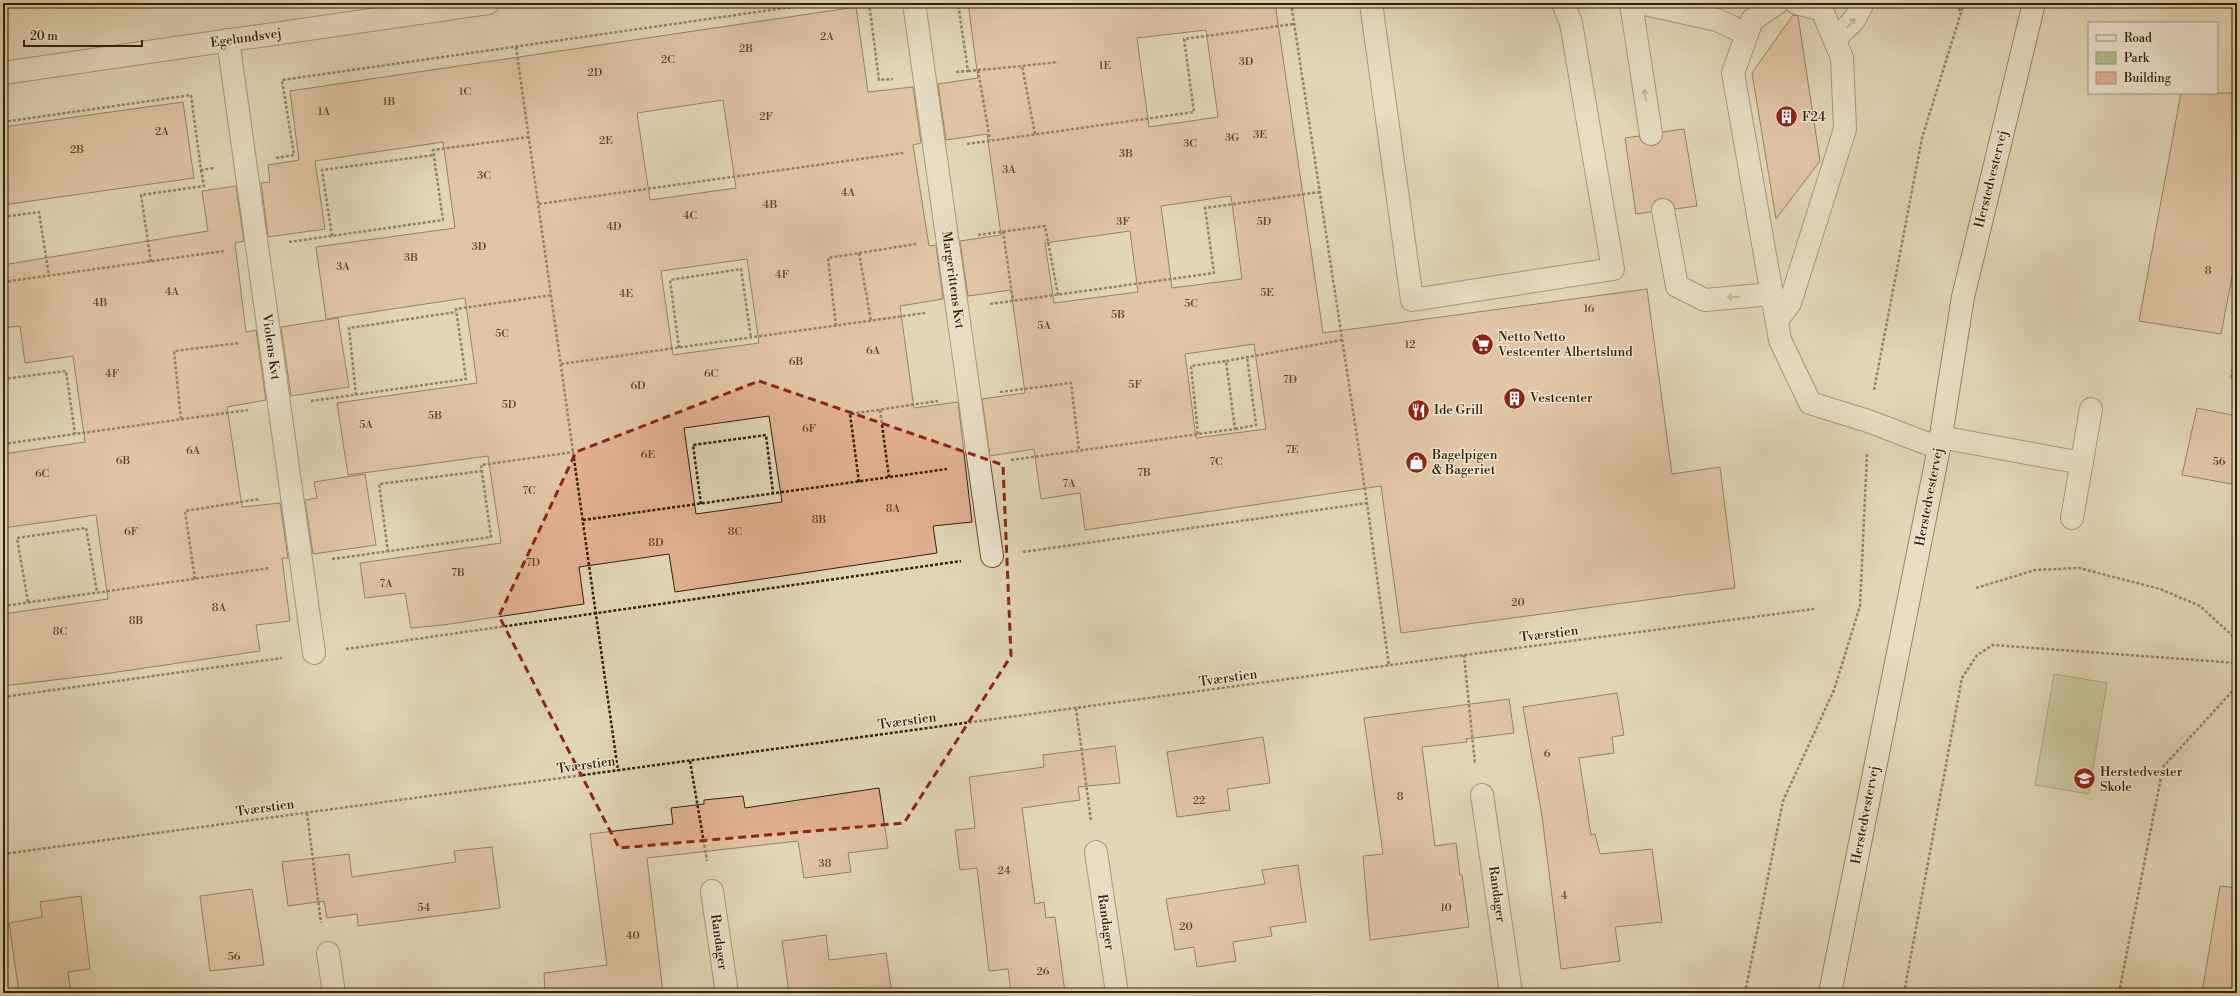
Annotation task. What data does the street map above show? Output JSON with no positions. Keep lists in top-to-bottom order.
{
  "streets": {
    "street": [
      "Egelundsvej",
      "Herstedvestervej",
      "Margerittens Kvt",
      "Violens Kvt",
      "Randager"
    ],
    "path": ["Tværstien"]
  },
  "crossings": [
    ["Egelundsvej", "Violens Kvt"]
  ],
  "places": {
    "building": ["F24", "Vestcenter"],
    "supermarket": ["Netto Netto Vestcenter Albertslund"],
    "restaurant": ["Ide Grill"],
    "shop": ["Bagelpigen & Bageriet"],
    "school or university": ["Herstedvester Skole"]
  },
  "house_numbers": [
    "2A",
    "2B",
    "2C",
    "3D",
    "1E",
    "2D",
    "1C",
    "1B",
    "1A",
    "2F",
    "2A",
    "3E",
    "3G",
    "2E",
    "3C",
    "2B",
    "3B",
    "3A",
    "3C",
    "4A",
    "4B",
    "4C",
    "3F",
    "5D",
    "4D",
    "3D",
    "3B",
    "3A",
    "8",
    "4F",
    "4A",
    "5E",
    "4E",
    "4B",
    "5C",
    "16",
    "5B",
    "5A",
    "5C",
    "12",
    "6A",
    "6B",
    "4F",
    "6C",
    "7D",
    "5F",
    "6D",
    "5D",
    "5B",
    "5A",
    "6F",
    "7E",
    "6A",
    "6E",
    "6B",
    "7C",
    "56",
    "7B",
    "6C",
    "7A",
    "7C",
    "8A",
    "8B",
    "6F",
    "8C",
    "8D",
    "7D",
    "7B",
    "7A",
    "20",
    "8A",
    "8B",
    "8C",
    "6",
    "8",
    "22",
    "38",
    "24",
    "4",
    "54",
    "10",
    "20",
    "40",
    "56",
    "26"
  ],
  "legend": ["Road", "Park", "Building"],
  "scale_bar": "20 m"
}
